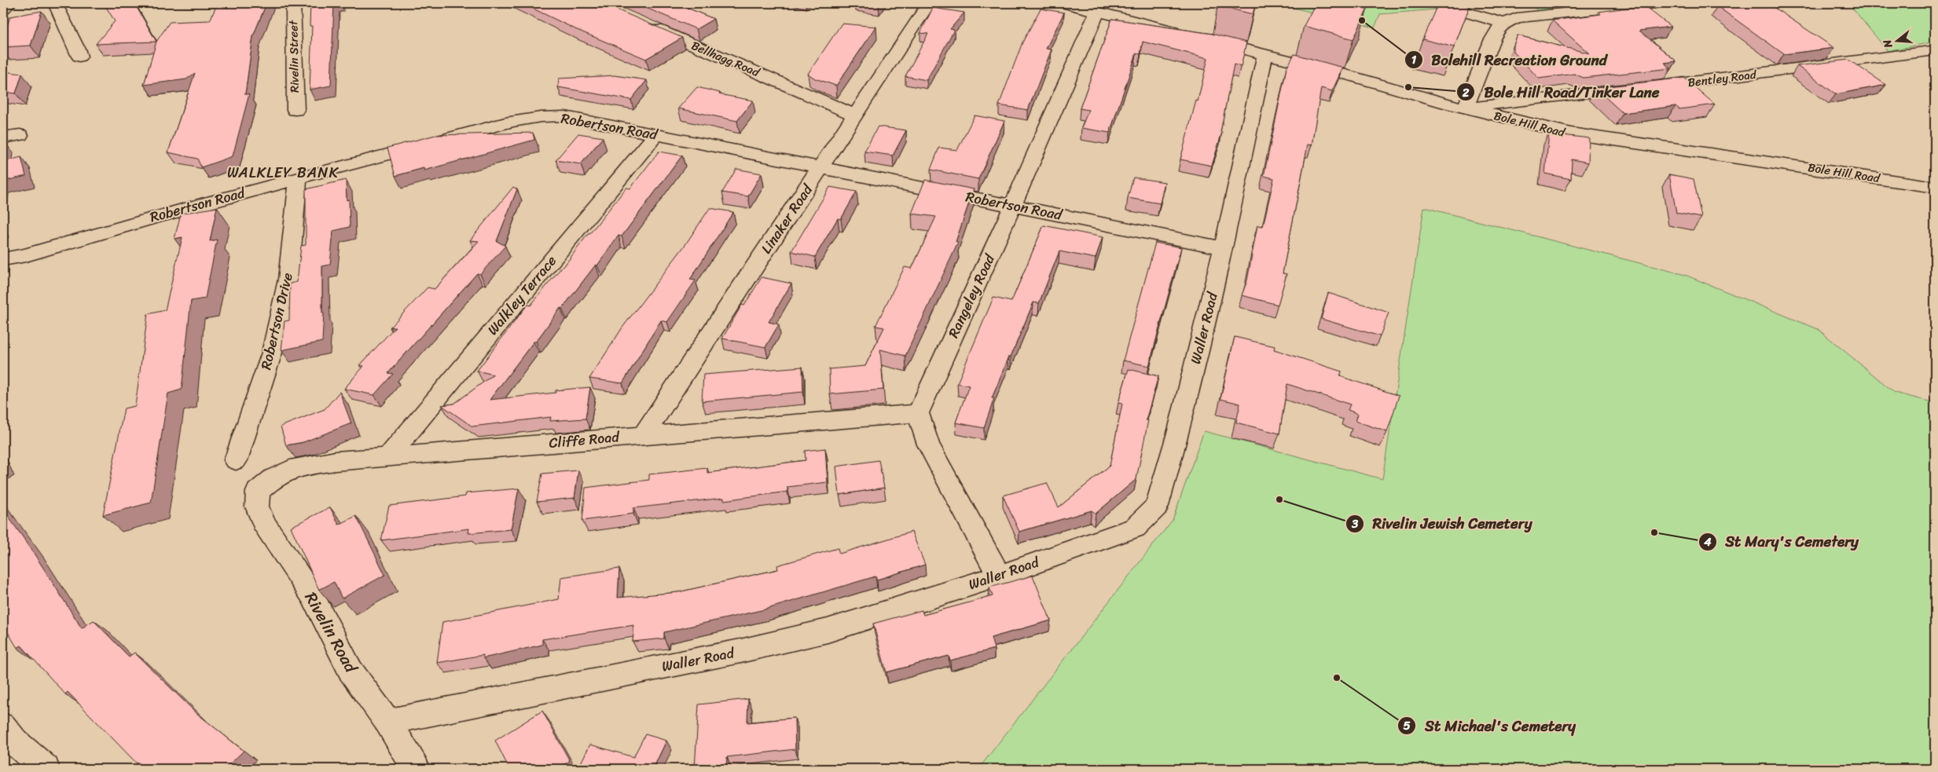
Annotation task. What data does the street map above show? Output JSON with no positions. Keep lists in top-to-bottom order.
{
  "streets": {
    "street": [
      "Rivelin Street",
      "Bellhagg Road",
      "Bentley Road",
      "Bole Hill Road",
      "Robertson Road",
      "Linaker Road",
      "Walkley Terrace",
      "Rangeley Road",
      "Robertson Drive",
      "Waller Road",
      "Cliffe Road",
      "Rivelin Road"
    ]
  },
  "crossings": [
    ["Bellhagg Road", "Linaker Road"],
    ["Bentley Road", "Bole Hill Road"],
    ["Bole Hill Road", "Rangeley Road"],
    ["Bole Hill Road", "Waller Road"],
    ["Robertson Road", "Linaker Road"],
    ["Robertson Road", "Walkley Terrace"],
    ["Robertson Road", "Rangeley Road"],
    ["Robertson Road", "Robertson Drive"],
    ["Robertson Road", "Waller Road"],
    ["Linaker Road", "Cliffe Road"],
    ["Walkley Terrace", "Cliffe Road"],
    ["Rangeley Road", "Cliffe Road"],
    ["Waller Road", "Rivelin Road"],
    ["Cliffe Road", "Rivelin Road"]
  ],
  "districts": ["WALKLEY BANK"],
  "places": [
    "Bolehill Recreation Ground",
    "Bole Hill Road/Tinker Lane",
    "Rivelin Jewish Cemetery",
    "St Mary's Cemetery",
    "St Michael's Cemetery"
  ],
  "north": "left"
}
